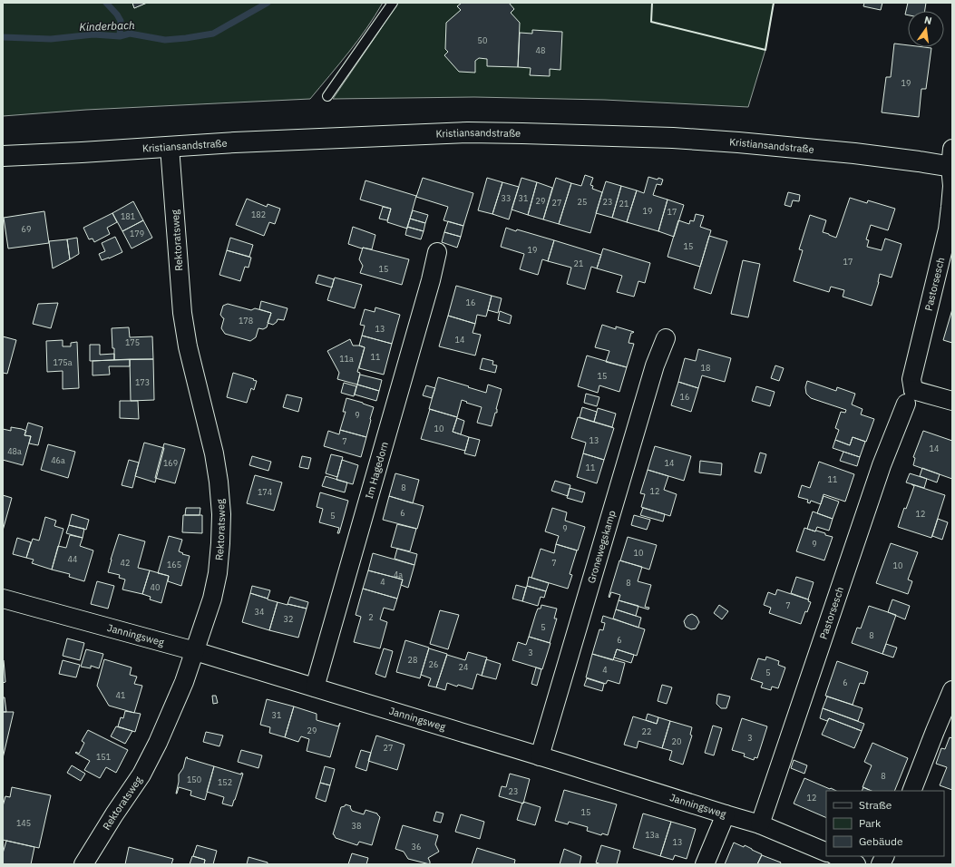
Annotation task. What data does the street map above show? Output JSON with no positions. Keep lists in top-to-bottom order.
{
  "streets": {
    "street": [
      "Kristiansandstraße",
      "Rektoratsweg",
      "Pastorsesch",
      "Im Hagedorn",
      "Gronewegskamp",
      "Janningsweg"
    ]
  },
  "crossings": [
    ["Kristiansandstraße", "Rektoratsweg"],
    ["Kristiansandstraße", "Pastorsesch"],
    ["Rektoratsweg", "Janningsweg"],
    ["Pastorsesch", "Janningsweg"],
    ["Im Hagedorn", "Janningsweg"],
    ["Gronewegskamp", "Janningsweg"]
  ],
  "water": ["Kinderbach"],
  "house_numbers": [
    "50",
    "48",
    "19",
    "33",
    "31",
    "29",
    "25",
    "23",
    "27",
    "21",
    "19",
    "17",
    "182",
    "181",
    "69",
    "179",
    "15",
    "19",
    "17",
    "21",
    "15",
    "16",
    "178",
    "13",
    "14",
    "175",
    "11",
    "11a",
    "175a",
    "18",
    "15",
    "173",
    "16",
    "9",
    "10",
    "13",
    "7",
    "14",
    "48a",
    "46a",
    "169",
    "14",
    "11",
    "11",
    "8",
    "12",
    "174",
    "6",
    "12",
    "5",
    "9",
    "9",
    "10",
    "44",
    "42",
    "7",
    "165",
    "10",
    "4a",
    "4",
    "8",
    "40",
    "7",
    "34",
    "2",
    "32",
    "5",
    "8",
    "6",
    "3",
    "28",
    "26",
    "24",
    "4",
    "5",
    "6",
    "41",
    "31",
    "29",
    "22",
    "3",
    "20",
    "27",
    "151",
    "8",
    "150",
    "152",
    "23",
    "12",
    "15",
    "145",
    "38",
    "13a",
    "13",
    "36"
  ],
  "legend": ["Straße", "Park", "Gebäude"],
  "north": "top"
}
